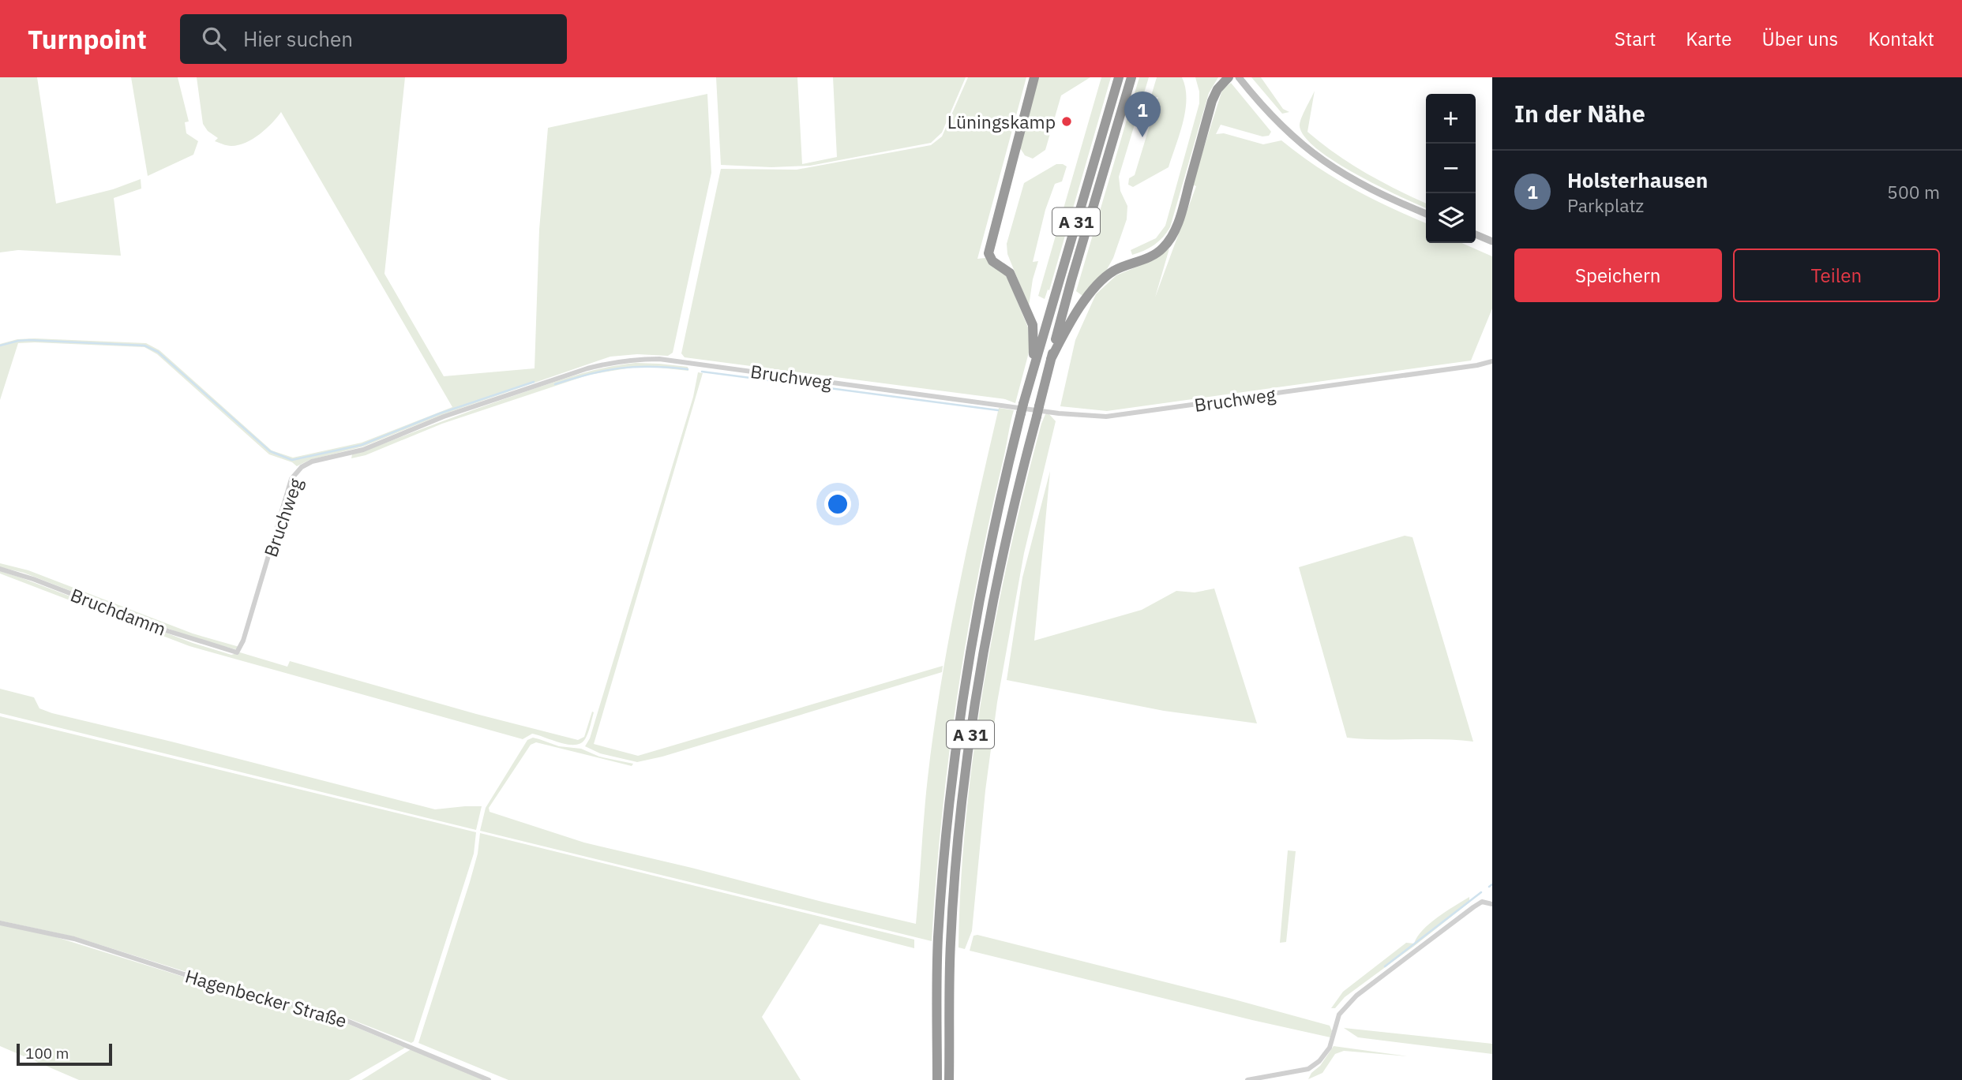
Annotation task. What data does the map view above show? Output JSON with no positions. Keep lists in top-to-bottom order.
{
  "streets": {
    "highway": ["A 31"],
    "street": ["Bruchweg", "Bruchdamm", "Hagenbecker Straße"]
  },
  "crossings": [
    ["Bruchweg", "Bruchdamm"]
  ],
  "places": ["Lüningskamp"],
  "scale_bar": "100 m",
  "page": {
    "header": "Turnpoint",
    "search": "Hier suchen",
    "nav": [
      "Start",
      "Karte",
      "Über uns",
      "Kontakt"
    ],
    "heading": "In der Nähe",
    "pins": "1",
    "map_buttons": ["+", "−"],
    "list": [
      {
        "mark": "1",
        "name": "Holsterhausen",
        "note": "Parkplatz",
        "value": "500 m"
      }
    ],
    "buttons": ["Speichern", "Teilen"],
    "scale": "100 m"
  }
}
